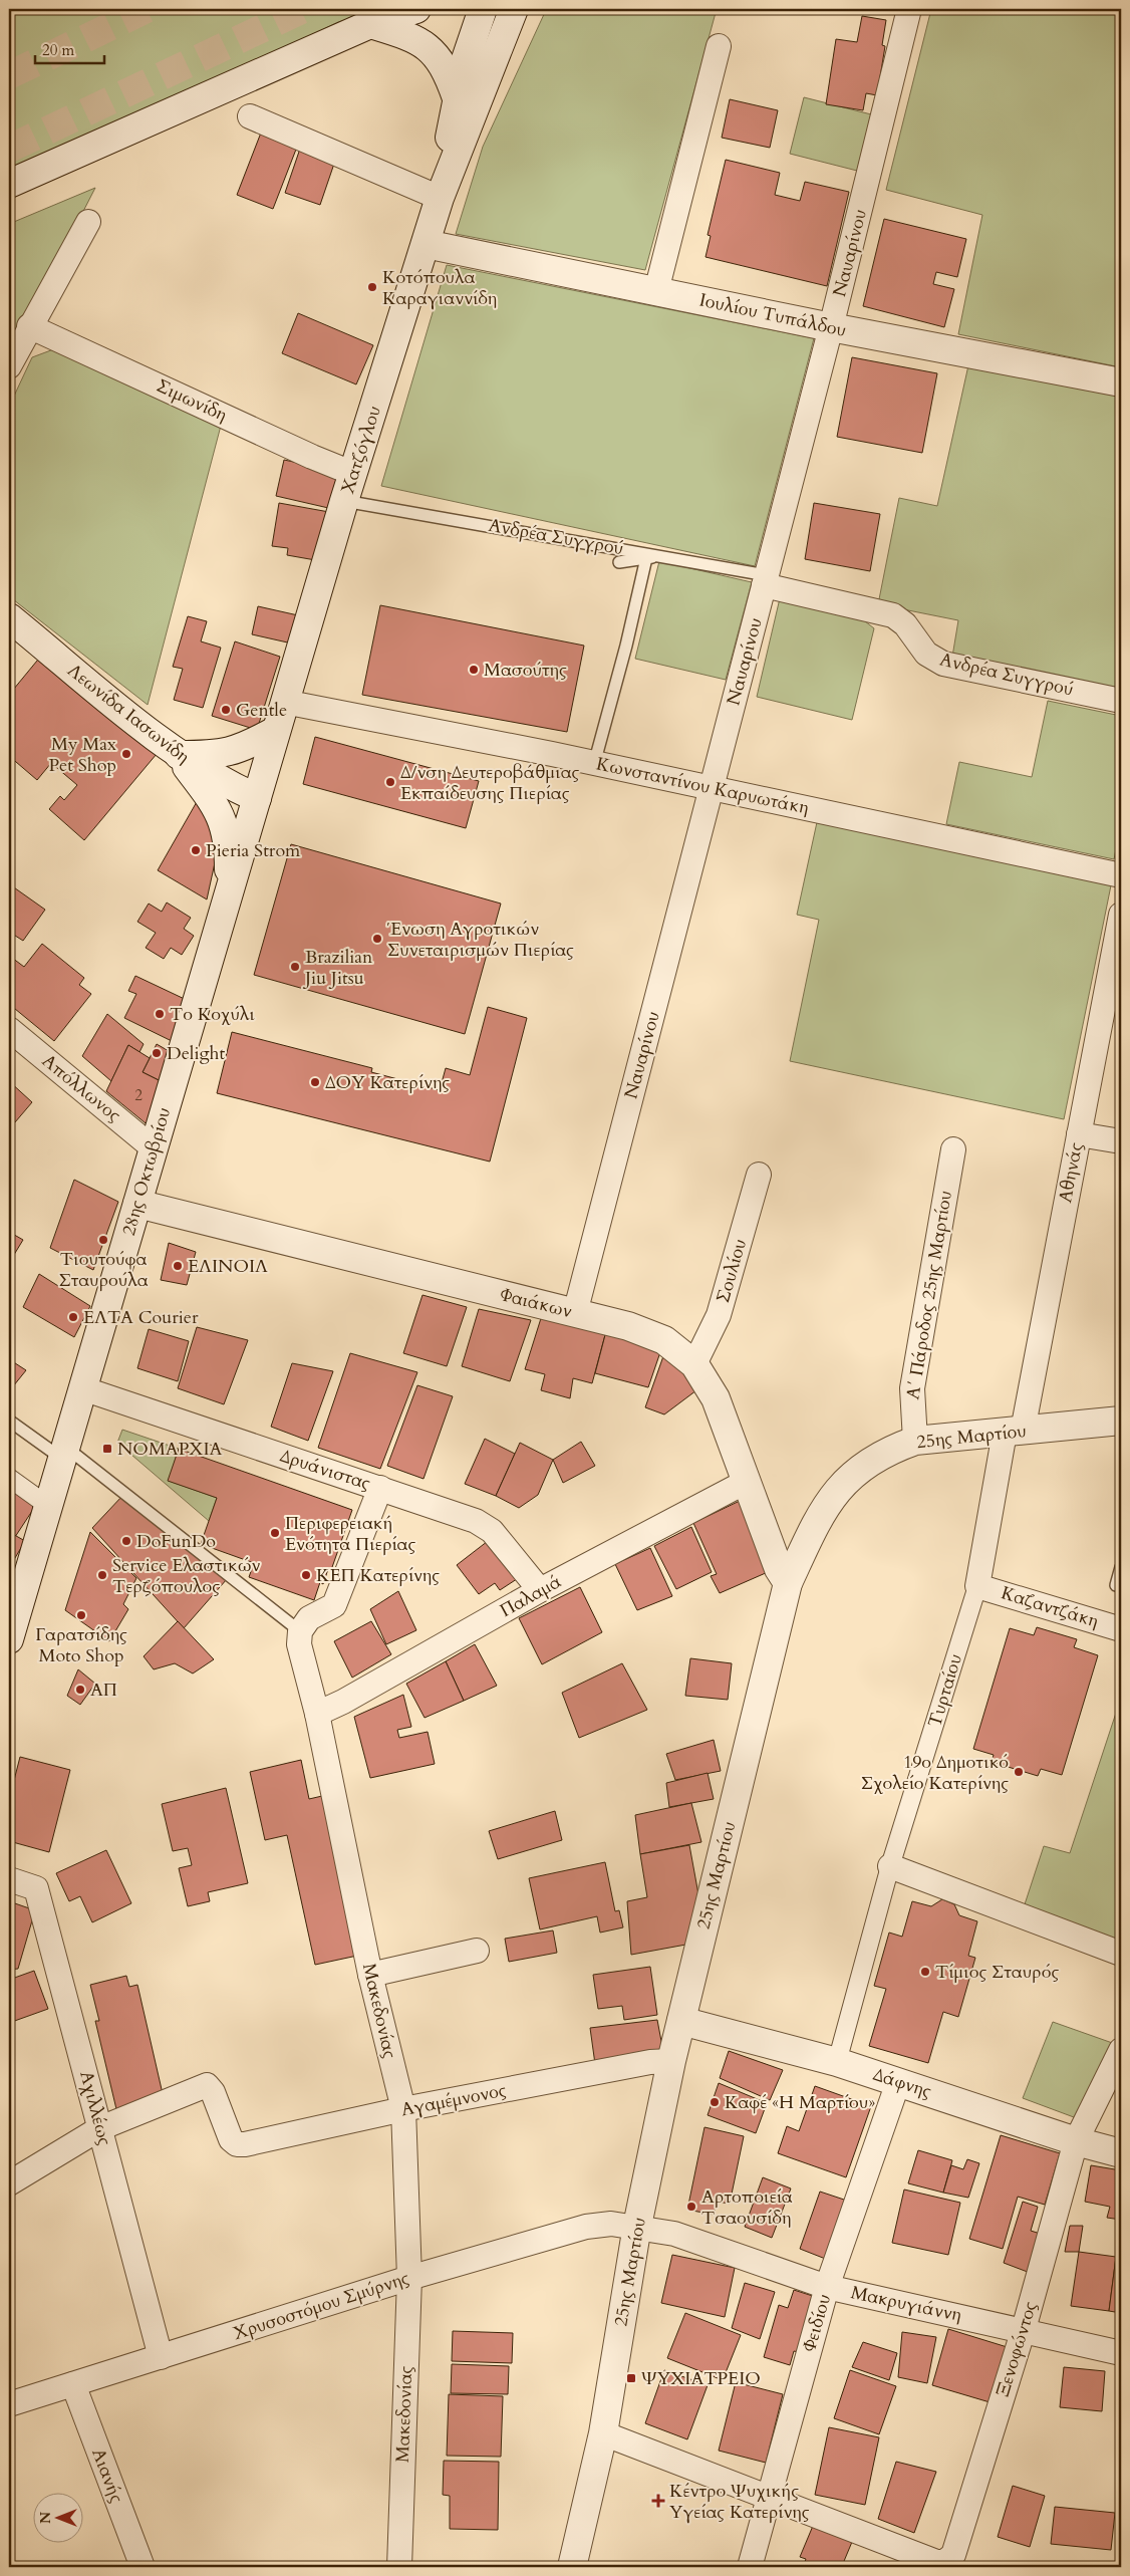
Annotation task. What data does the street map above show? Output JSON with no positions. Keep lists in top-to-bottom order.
{
  "streets": {
    "street": [
      "Ναυαρίνου",
      "Ιουλίου Τυπάλδου",
      "Σιμωνίδη",
      "Χατζόγλου",
      "Ανδρέα Συγγρού",
      "Λεωνίδα Ιασωνίδη",
      "Κωνσταντίνου Καρυωτάκη",
      "Απόλλωνος",
      "28ης Οκτωβρίου",
      "Αθηνάς",
      "Σουλίου",
      "Α΄ Πάροδος 25ης Μαρτίου",
      "Φαιάκων",
      "25ης Μαρτίου",
      "Δρυάνιστας",
      "Παλαμά",
      "Καζαντζάκη",
      "Τυρταίου",
      "Μακεδονίας",
      "Δάφνης",
      "Αγαμέμνονος",
      "Αχιλλέως",
      "Μακρυγιάννη",
      "Χρυσοστόμου Σμύρνης",
      "Φειδίου",
      "Ξενοφώντος",
      "Αιανής"
    ]
  },
  "crossings": [
    ["Ναυαρίνου", "Ιουλίου Τυπάλδου"],
    ["Ναυαρίνου", "Ανδρέα Συγγρού"],
    ["Ναυαρίνου", "Κωνσταντίνου Καρυωτάκη"],
    ["Ναυαρίνου", "Φαιάκων"],
    ["Ιουλίου Τυπάλδου", "Χατζόγλου"],
    ["Σιμωνίδη", "Χατζόγλου"],
    ["Χατζόγλου", "Ανδρέα Συγγρού"],
    ["Χατζόγλου", "Κωνσταντίνου Καρυωτάκη"],
    ["Χατζόγλου", "28ης Οκτωβρίου"],
    ["Λεωνίδα Ιασωνίδη", "28ης Οκτωβρίου"],
    ["Κωνσταντίνου Καρυωτάκη", "28ης Οκτωβρίου"],
    ["Απόλλωνος", "28ης Οκτωβρίου"],
    ["28ης Οκτωβρίου", "Φαιάκων"],
    ["28ης Οκτωβρίου", "Δρυάνιστας"],
    ["Αθηνάς", "25ης Μαρτίου"],
    ["Αθηνάς", "Τυρταίου"],
    ["Σουλίου", "Φαιάκων"],
    ["Α΄ Πάροδος 25ης Μαρτίου", "25ης Μαρτίου"],
    ["Φαιάκων", "25ης Μαρτίου"],
    ["Φαιάκων", "Παλαμά"],
    ["25ης Μαρτίου", "Τυρταίου"],
    ["25ης Μαρτίου", "Δάφνης"],
    ["25ης Μαρτίου", "Αγαμέμνονος"],
    ["25ης Μαρτίου", "Μακρυγιάννη"],
    ["25ης Μαρτίου", "Χρυσοστόμου Σμύρνης"],
    ["Δρυάνιστας", "Παλαμά"],
    ["Παλαμά", "Μακεδονίας"],
    ["Καζαντζάκη", "Τυρταίου"],
    ["Τυρταίου", "Δάφνης"],
    ["Μακεδονίας", "Αγαμέμνονος"],
    ["Μακεδονίας", "Χρυσοστόμου Σμύρνης"],
    ["Δάφνης", "Φειδίου"],
    ["Δάφνης", "Ξενοφώντος"],
    ["Αγαμέμνονος", "Αχιλλέως"],
    ["Αχιλλέως", "Χρυσοστόμου Σμύρνης"],
    ["Μακρυγιάννη", "Χρυσοστόμου Σμύρνης"],
    ["Μακρυγιάννη", "Φειδίου"],
    ["Μακρυγιάννη", "Ξενοφώντος"],
    ["Χρυσοστόμου Σμύρνης", "Αιανής"],
    ["Φειδίου", "Ξενοφώντος"]
  ],
  "places": {
    "other": [
      "Κοτόπουλα Καραγιαννίδη",
      "Μασούτης",
      "Gentle",
      "My Max Pet Shop",
      "Δ/νση Δευτεροβάθμιας Εκπαίδευσης Πιερίας",
      "Pieria Strom",
      "Ένωση Αγροτικών Συνεταιρισμών Πιερίας",
      "Brazilian Jiu Jitsu",
      "Το Κοχύλι",
      "Delight",
      "ΔΟΥ Κατερίνης",
      "Τιουτούφα Σταυρούλα",
      "ΕΛΙΝΟΙΛ",
      "ΕΛΤΑ Courier",
      "Περιφερειακή Ενότητα Πιερίας",
      "DoFunDo",
      "Service Ελαστικών Τερζόπουλος",
      "ΚΕΠ Κατερίνης",
      "Γαρατσίδης Moto Shop",
      "ΑΠ",
      "19ο Δημοτικό Σχολείο Κατερίνης",
      "Τίμιος Σταυρός",
      "Καφέ «Η Μαρτίου»",
      "Αρτοποιεία Τσαουσίδη"
    ],
    "transit": ["ΝΟΜΑΡΧΙΑ", "ΨΥΧΙΑΤΡΕΙΟ"],
    "health": ["Κέντρο Ψυχικής Υγείας Κατερίνης"]
  },
  "house_numbers": ["2"],
  "scale_bar": "20 m",
  "north": "left"
}
